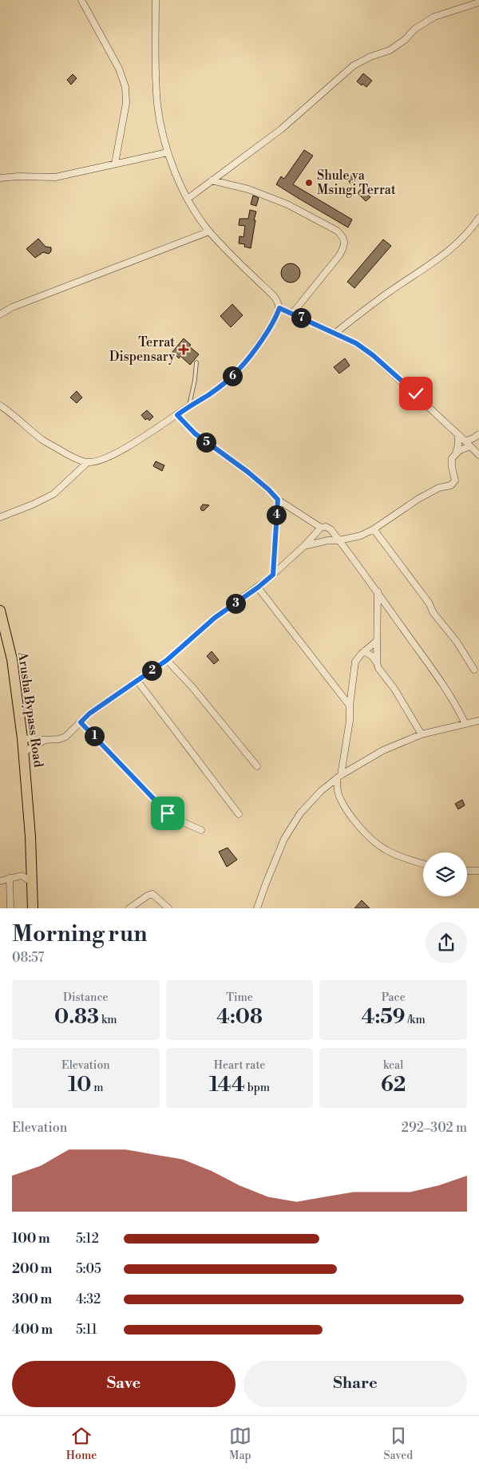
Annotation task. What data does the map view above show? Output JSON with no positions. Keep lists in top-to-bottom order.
{
  "streets": {
    "main road": ["Arusha Bypass Road"]
  },
  "places": {
    "other": ["Shule ya Msingi Terrat"],
    "health": ["Terrat Dispensary"]
  },
  "page": {
    "pins": [
      "7",
      "6",
      "5",
      "4",
      "3",
      "2",
      "1"
    ],
    "heading": ["Morning run", "08:57"],
    "stats": [
      ["Distance", "0.83 km"],
      ["Time", "4:08"],
      ["Pace", "4:59 /km"],
      ["Elevation", "10 m"],
      ["Heart rate", "144 bpm"],
      ["kcal", "62"]
    ],
    "chart": ["Elevation", "292–302 m"],
    "list": [
      {
        "name": "100 m",
        "note": "5:12"
      },
      {
        "name": "200 m",
        "note": "5:05"
      },
      {
        "name": "300 m",
        "note": "4:32"
      },
      {
        "name": "400 m",
        "note": "5:11"
      }
    ],
    "buttons": ["Save", "Share"],
    "tabs": ["Home", "Map", "Saved"]
  }
}
